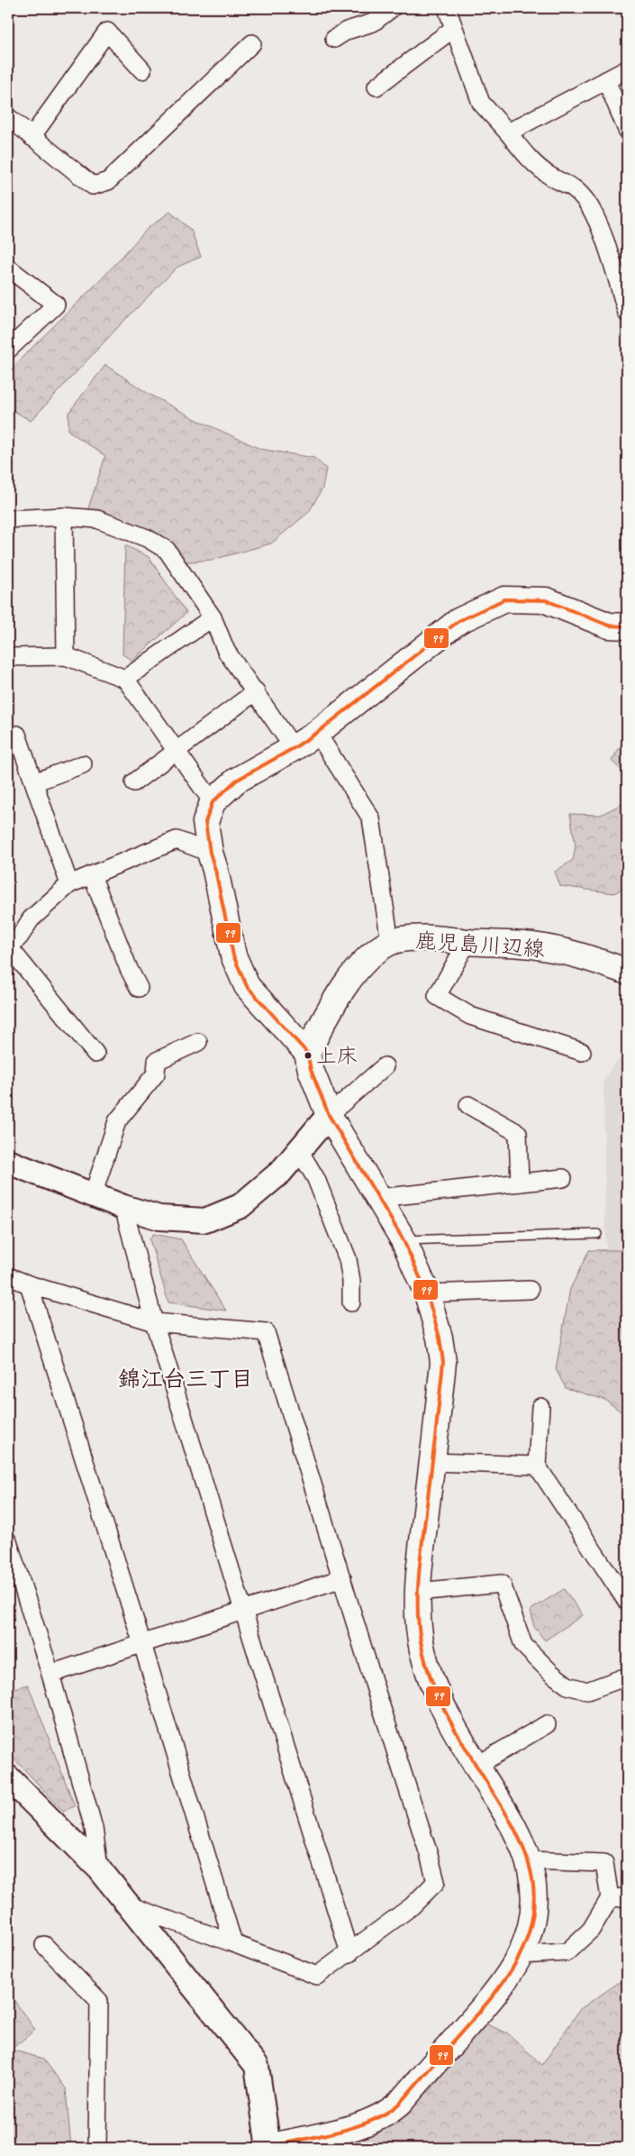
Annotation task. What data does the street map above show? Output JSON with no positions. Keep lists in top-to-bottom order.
{
  "streets": {
    "main road": ["鹿児島川辺線"]
  },
  "districts": ["錦江台三丁目"],
  "places": ["上床"],
  "lines": ["transit line 99"]
}
